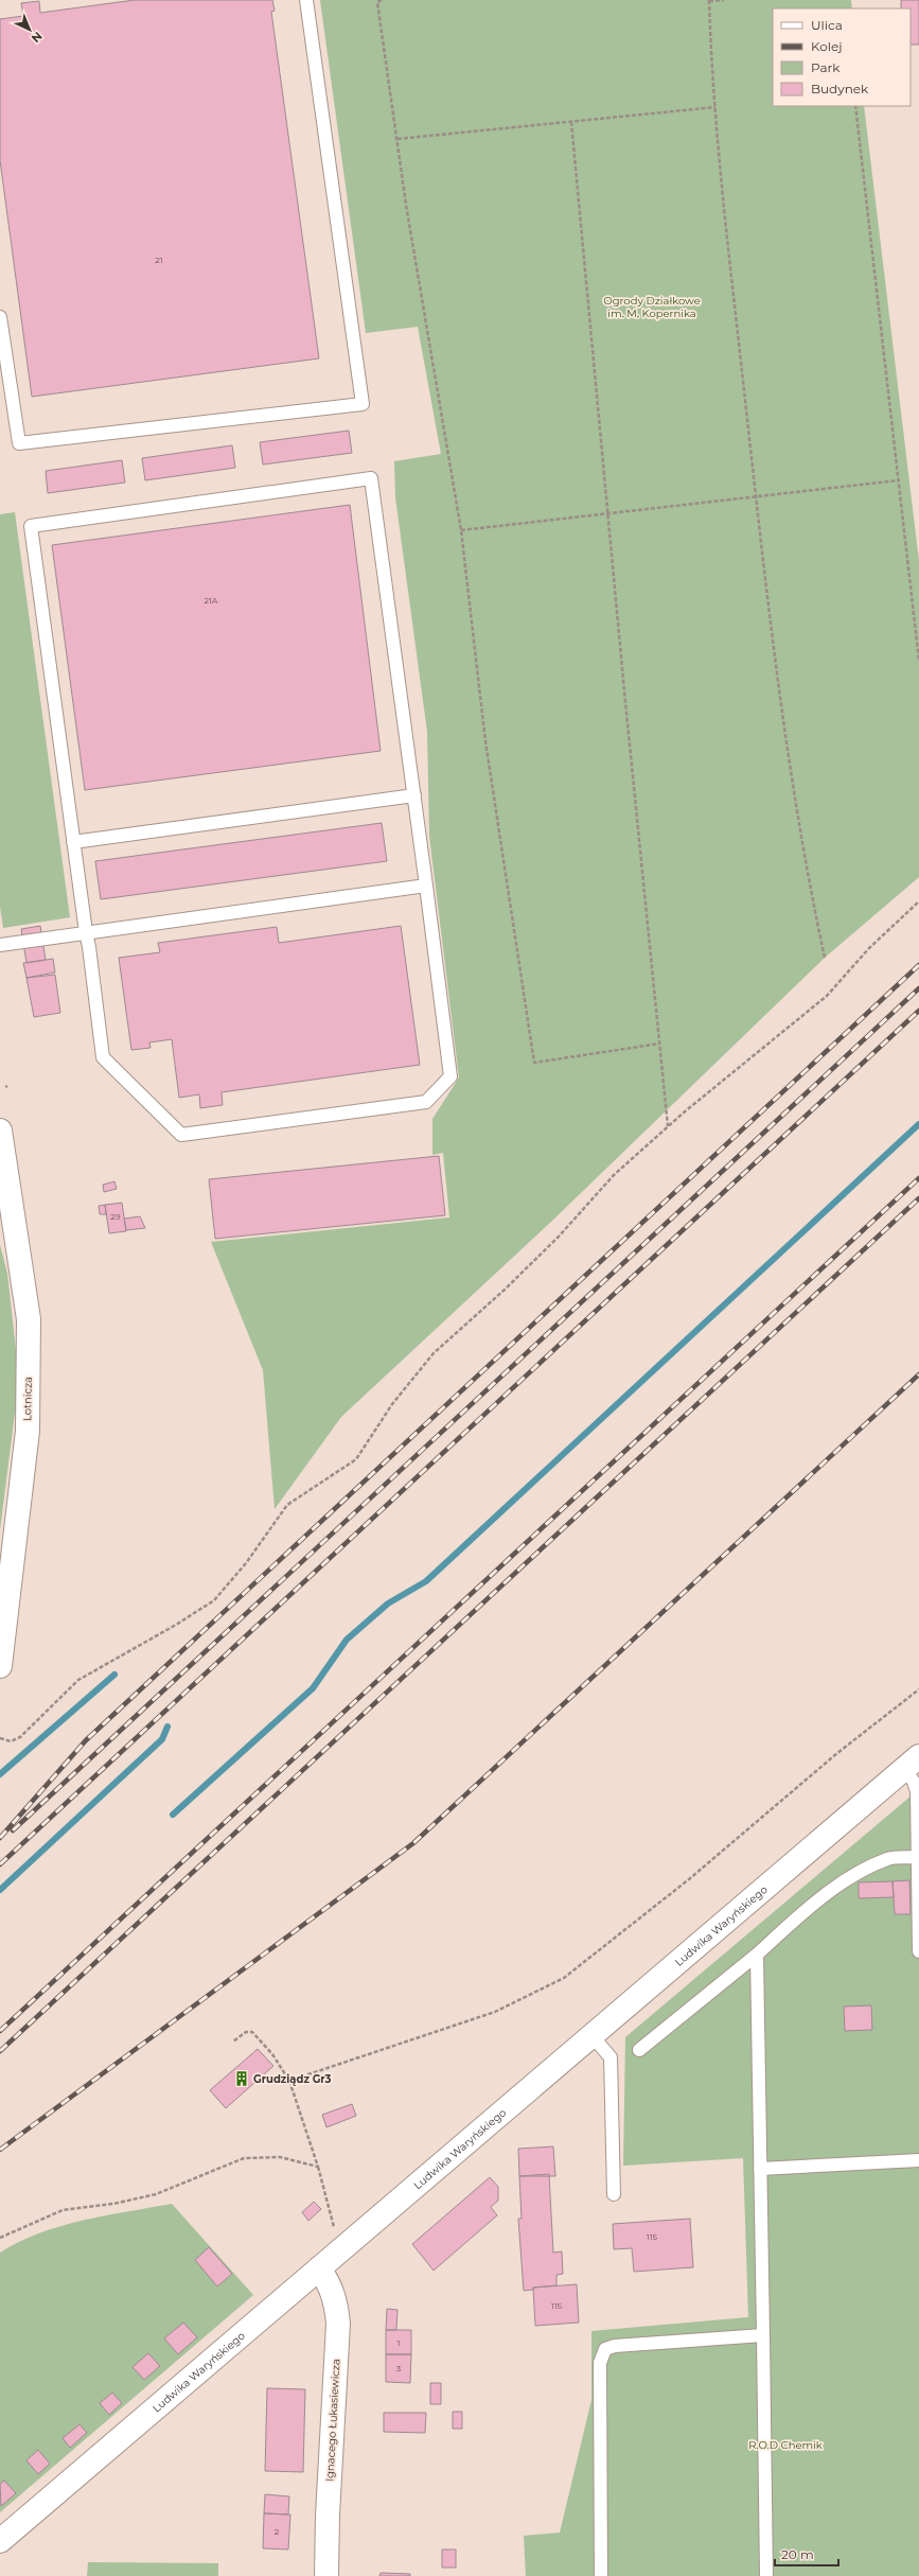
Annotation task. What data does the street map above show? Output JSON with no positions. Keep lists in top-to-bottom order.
{
  "streets": {
    "street": ["Lotnicza", "Ludwika Waryńskiego", "Ignacego Łukasiewicza"]
  },
  "crossings": [
    ["Ludwika Waryńskiego", "Ignacego Łukasiewicza"]
  ],
  "parks": ["Ogrody Działkowe im. M. Kopernika", "R.O.D Chemik"],
  "places": {
    "building": ["Grudziądz Gr3"]
  },
  "house_numbers": [
    "21",
    "21A",
    "29",
    "115",
    "115",
    "1",
    "3",
    "2"
  ],
  "legend": [
    "Ulica",
    "Kolej",
    "Park",
    "Budynek"
  ],
  "scale_bar": "20 m",
  "north": "bottom right"
}
